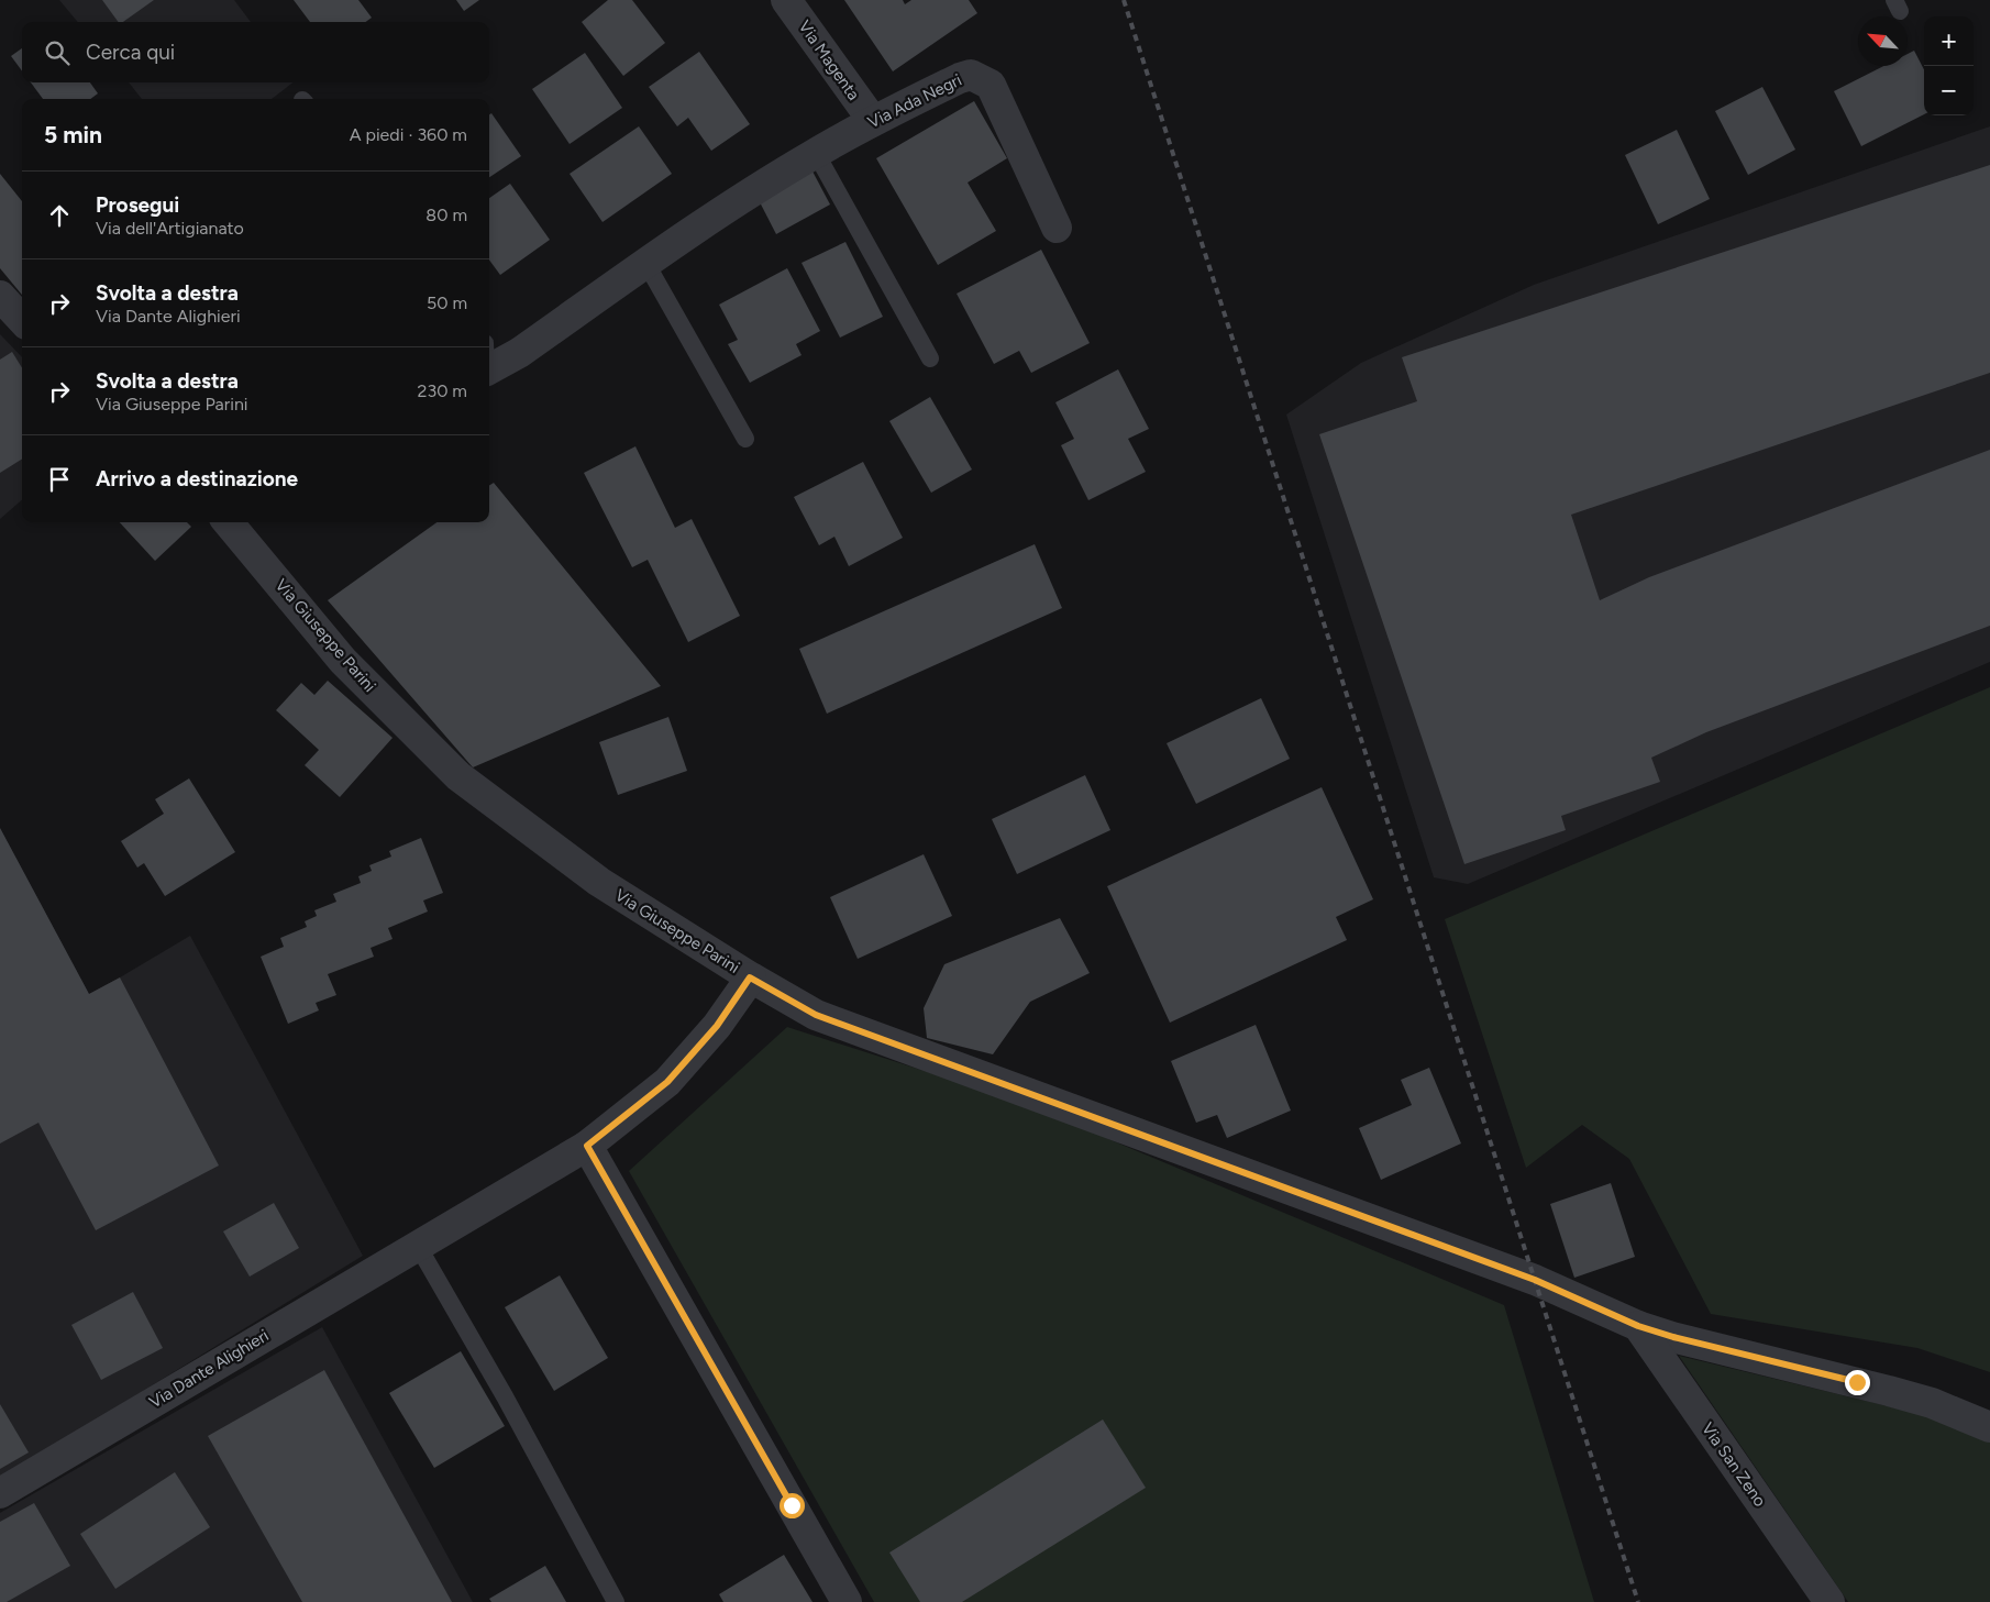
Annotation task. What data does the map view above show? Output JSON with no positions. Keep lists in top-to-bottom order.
{
  "streets": {
    "street": [
      "Via Magenta",
      "Via Ada Negri",
      "Via Giuseppe Parini",
      "Via Dante Alighieri",
      "Via San Zeno"
    ]
  },
  "crossings": [
    ["Via Magenta", "Via Ada Negri"],
    ["Via Giuseppe Parini", "Via Dante Alighieri"],
    ["Via Giuseppe Parini", "Via San Zeno"]
  ],
  "north": "top left",
  "page": {
    "map_buttons": ["+", "−"],
    "search": "Cerca qui",
    "heading": ["5 min", "A piedi · 360 m"],
    "list": [
      ["Prosegui", "Via dell'Artigianato", "80 m"],
      ["Svolta a destra", "Via Dante Alighieri", "50 m"],
      ["Svolta a destra", "Via Giuseppe Parini", "230 m"],
      "Arrivo a destinazione"
    ]
  }
}
